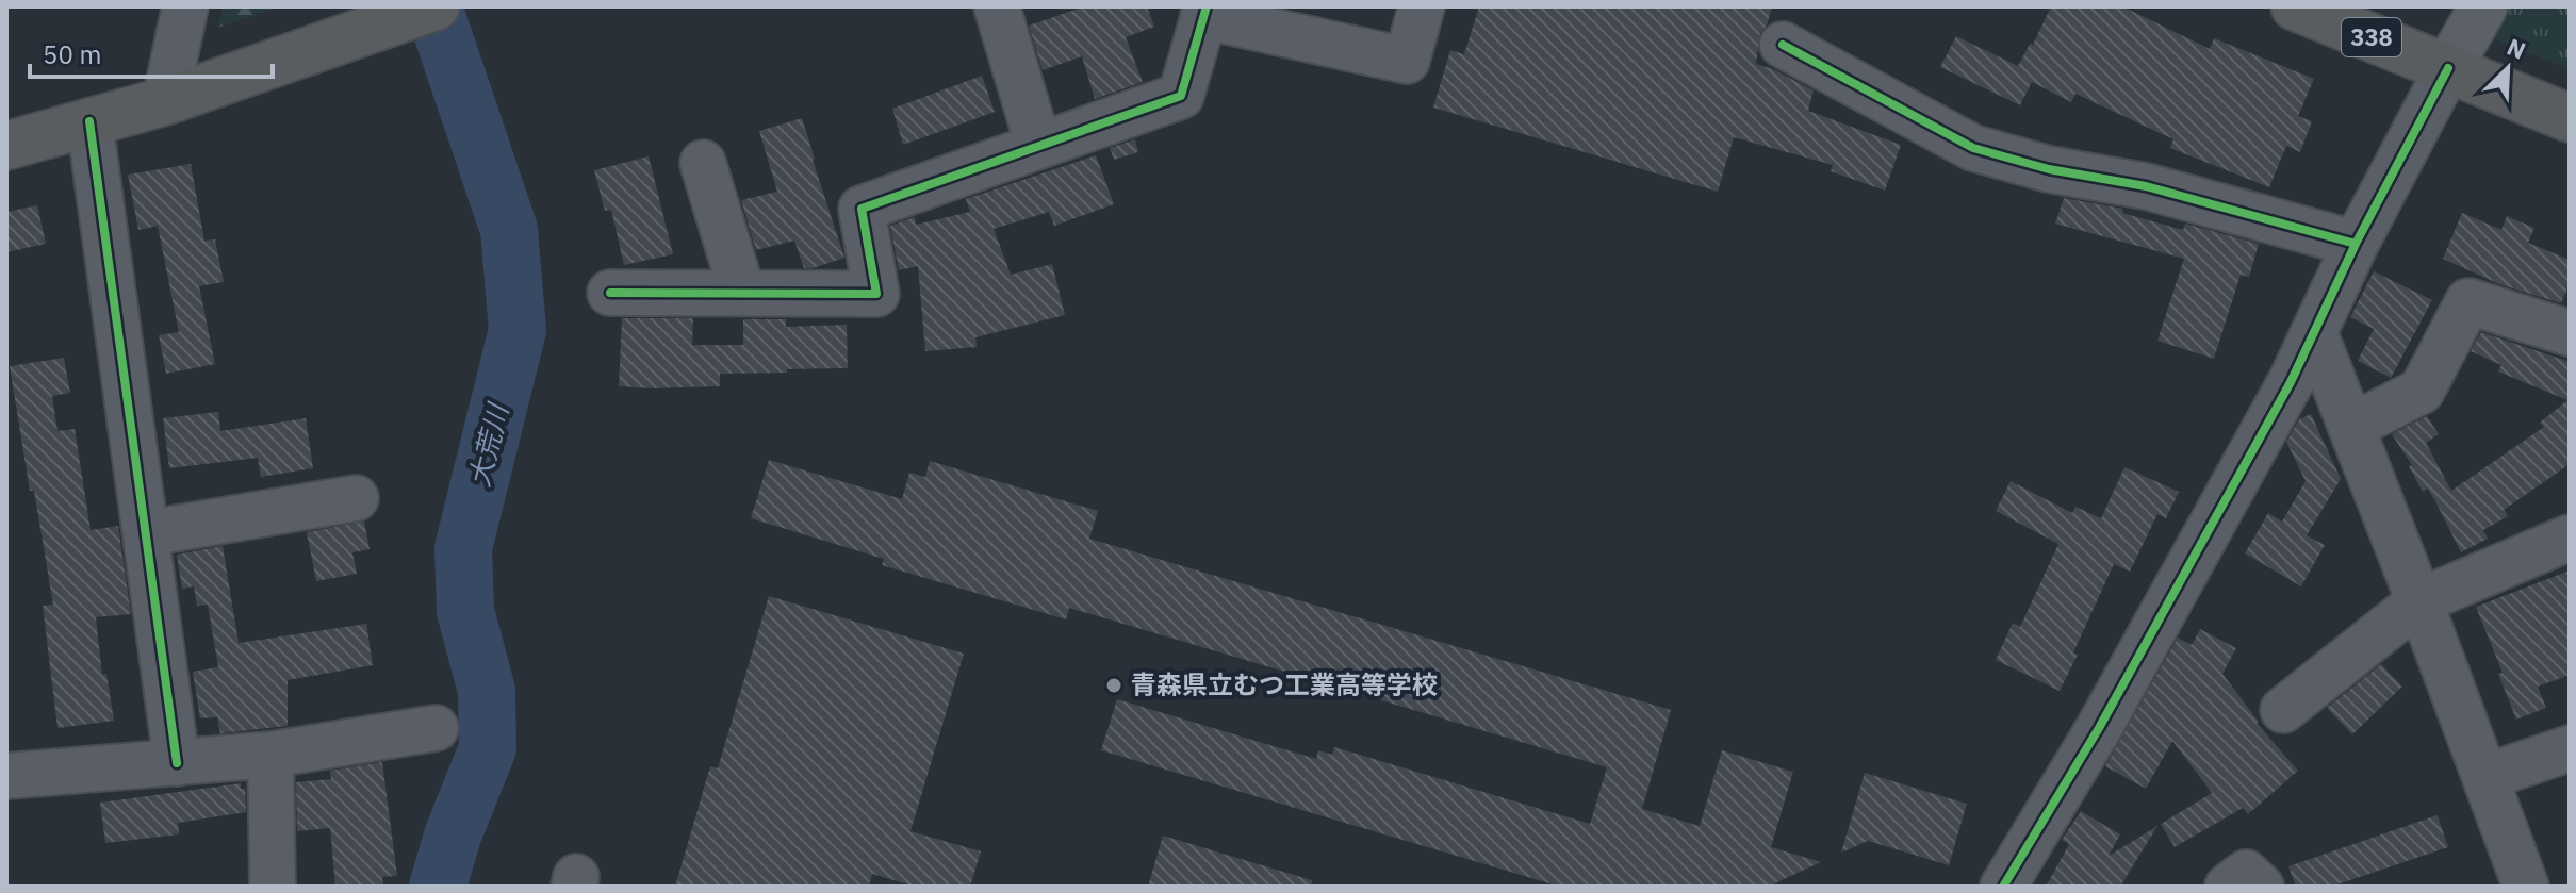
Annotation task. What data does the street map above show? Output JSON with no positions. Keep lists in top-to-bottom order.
{
  "streets": {
    "highway": ["338"]
  },
  "water": ["大荒川"],
  "places": ["青森県立むつ工業高等学校"],
  "scale_bar": "50 m",
  "north": "top right"
}
